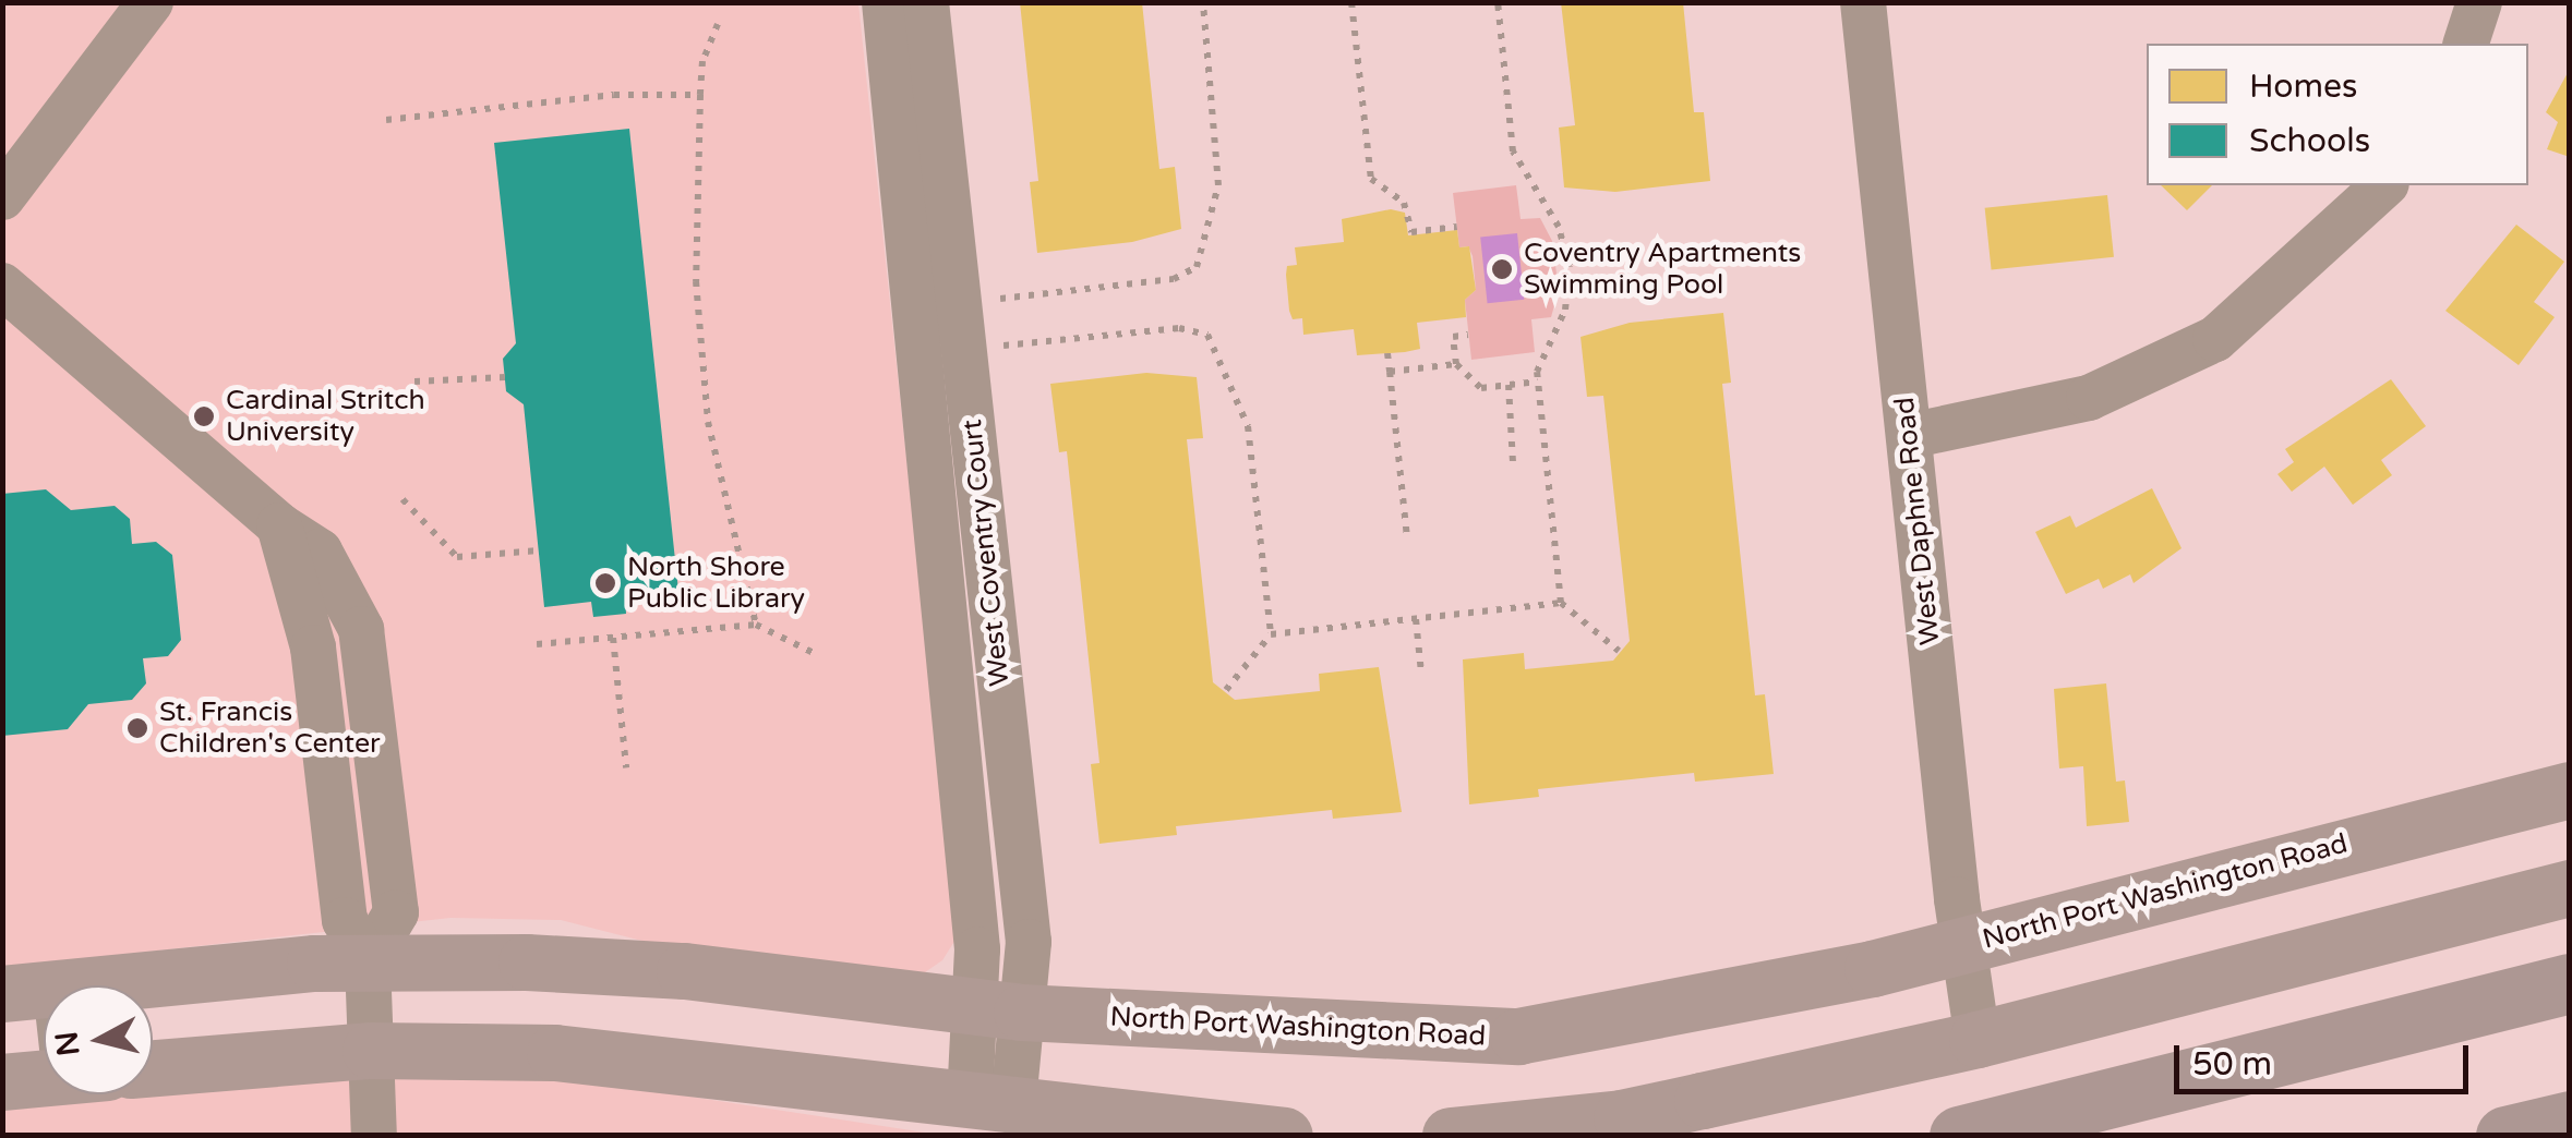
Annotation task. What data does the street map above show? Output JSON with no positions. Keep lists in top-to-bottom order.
{
  "streets": {
    "main road": ["North Port Washington Road"],
    "street": ["West Daphne Road", "West Coventry Court"]
  },
  "crossings": [
    ["West Daphne Road", "North Port Washington Road"],
    ["West Coventry Court", "North Port Washington Road"]
  ],
  "places": [
    "Coventry Apartments Swimming Pool",
    "Cardinal Stritch University",
    "North Shore Public Library",
    "St. Francis Children's Center"
  ],
  "legend": ["Homes", "Schools"],
  "scale_bar": "50 m",
  "north": "left"
}
